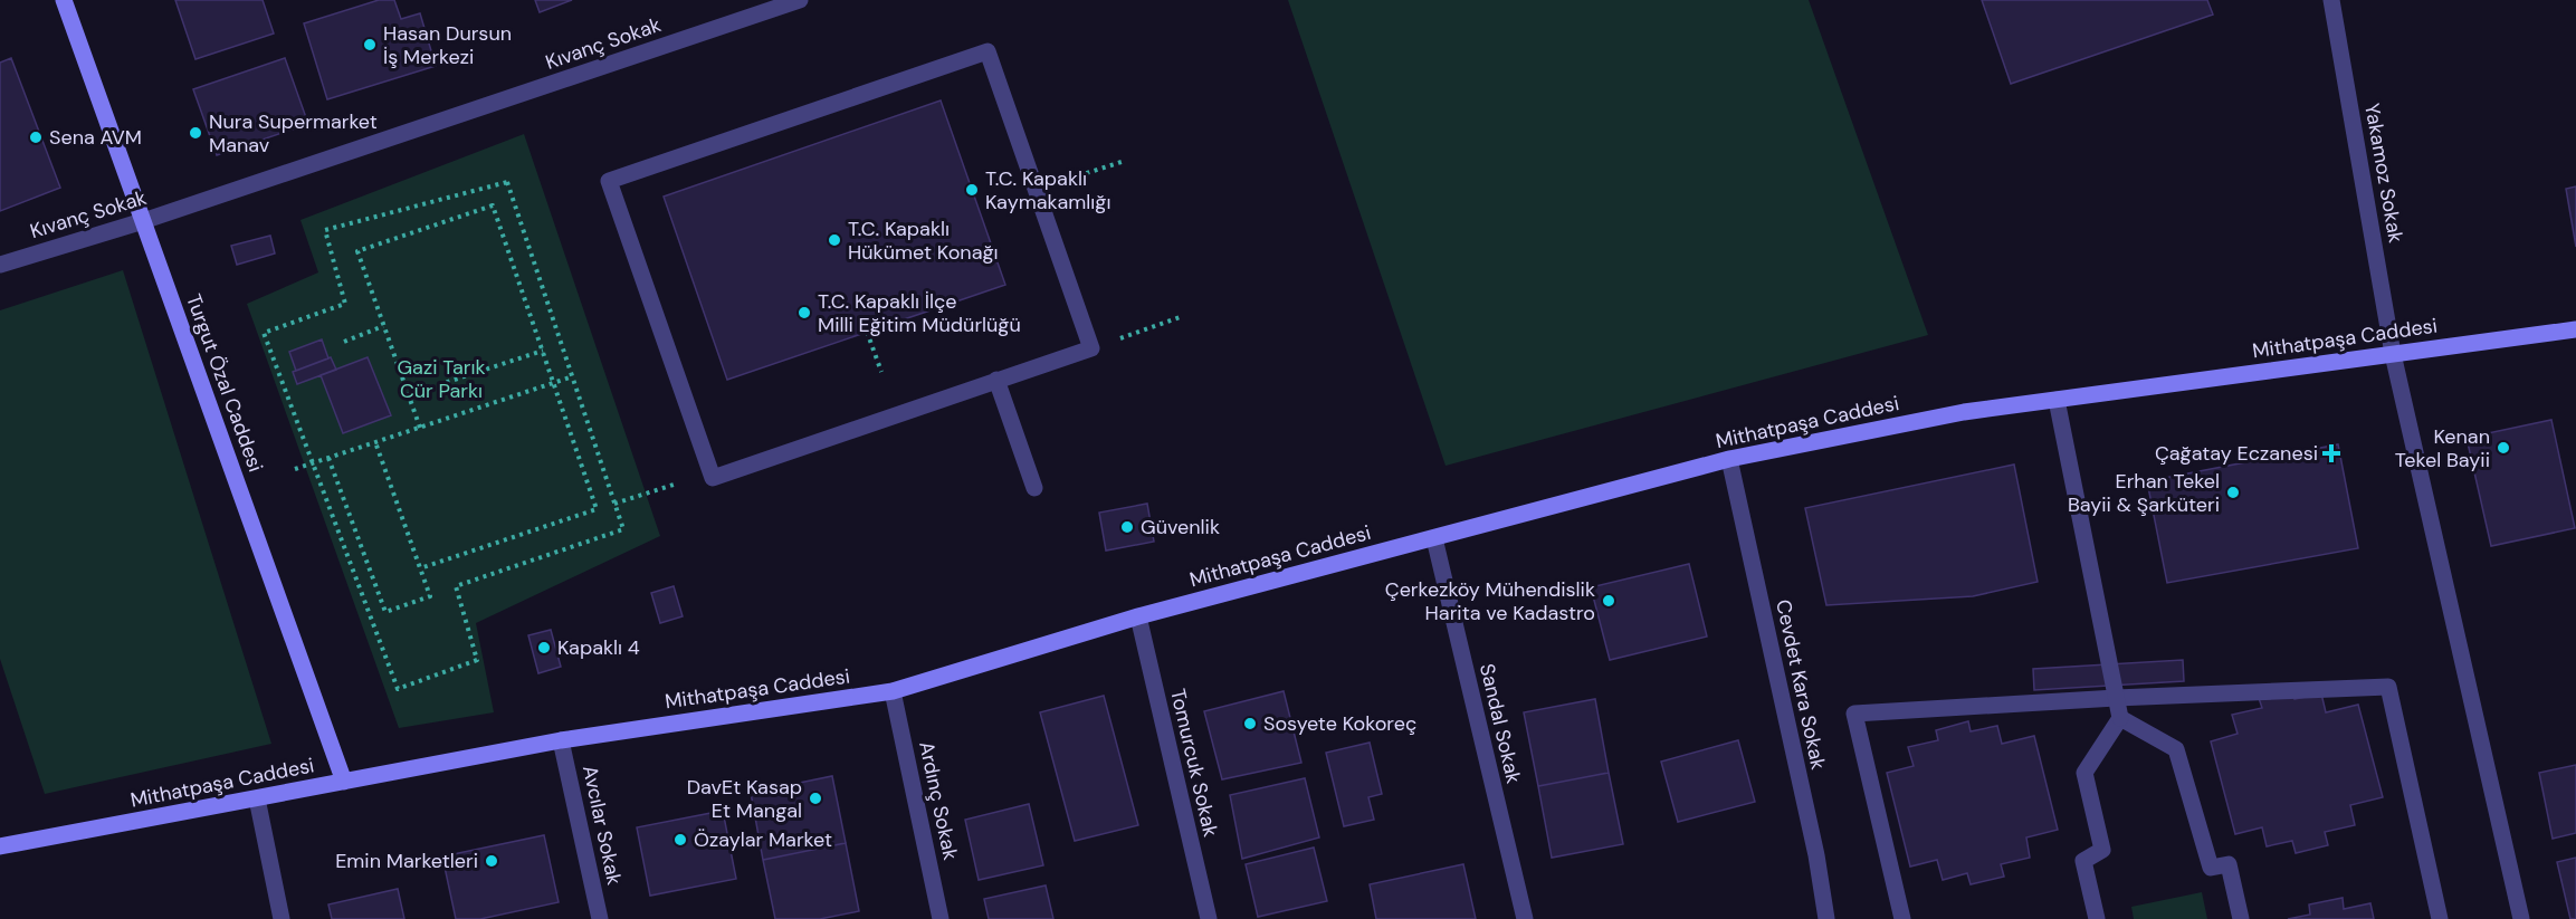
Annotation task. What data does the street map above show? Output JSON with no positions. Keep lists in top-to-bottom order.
{
  "streets": {
    "street": [
      "Kıvanç Sokak",
      "Yakamoz Sokak",
      "Mithatpaşa Caddesi",
      "Turgut Özal Caddesi",
      "Cevdet Kara Sokak",
      "Sandal Sokak",
      "Tomurcuk Sokak",
      "Ardınç Sokak",
      "Avcılar Sokak"
    ]
  },
  "crossings": [
    ["Kıvanç Sokak", "Turgut Özal Caddesi"],
    ["Yakamoz Sokak", "Mithatpaşa Caddesi"],
    ["Mithatpaşa Caddesi", "Turgut Özal Caddesi"],
    ["Mithatpaşa Caddesi", "Cevdet Kara Sokak"],
    ["Mithatpaşa Caddesi", "Sandal Sokak"],
    ["Mithatpaşa Caddesi", "Tomurcuk Sokak"],
    ["Mithatpaşa Caddesi", "Ardınç Sokak"],
    ["Mithatpaşa Caddesi", "Avcılar Sokak"]
  ],
  "parks": ["Gazi Tarık Cür Parkı"],
  "places": {
    "other": [
      "Hasan Dursun İş Merkezi",
      "Nura Supermarket Manav",
      "Sena AVM",
      "T.C. Kapaklı Kaymakamlığı",
      "T.C. Kapaklı Hükümet Konağı",
      "T.C. Kapaklı İlçe Milli Eğitim Müdürlüğü",
      "Kenan Tekel Bayii",
      "Erhan Tekel Bayii & Şarküteri",
      "Güvenlik",
      "Çerkezköy Mühendislik Harita ve Kadastro",
      "Kapaklı 4",
      "Sosyete Kokoreç",
      "DavEt Kasap Et Mangal",
      "Özaylar Market",
      "Emin Marketleri"
    ],
    "health": ["Çağatay Eczanesi"]
  }
}
